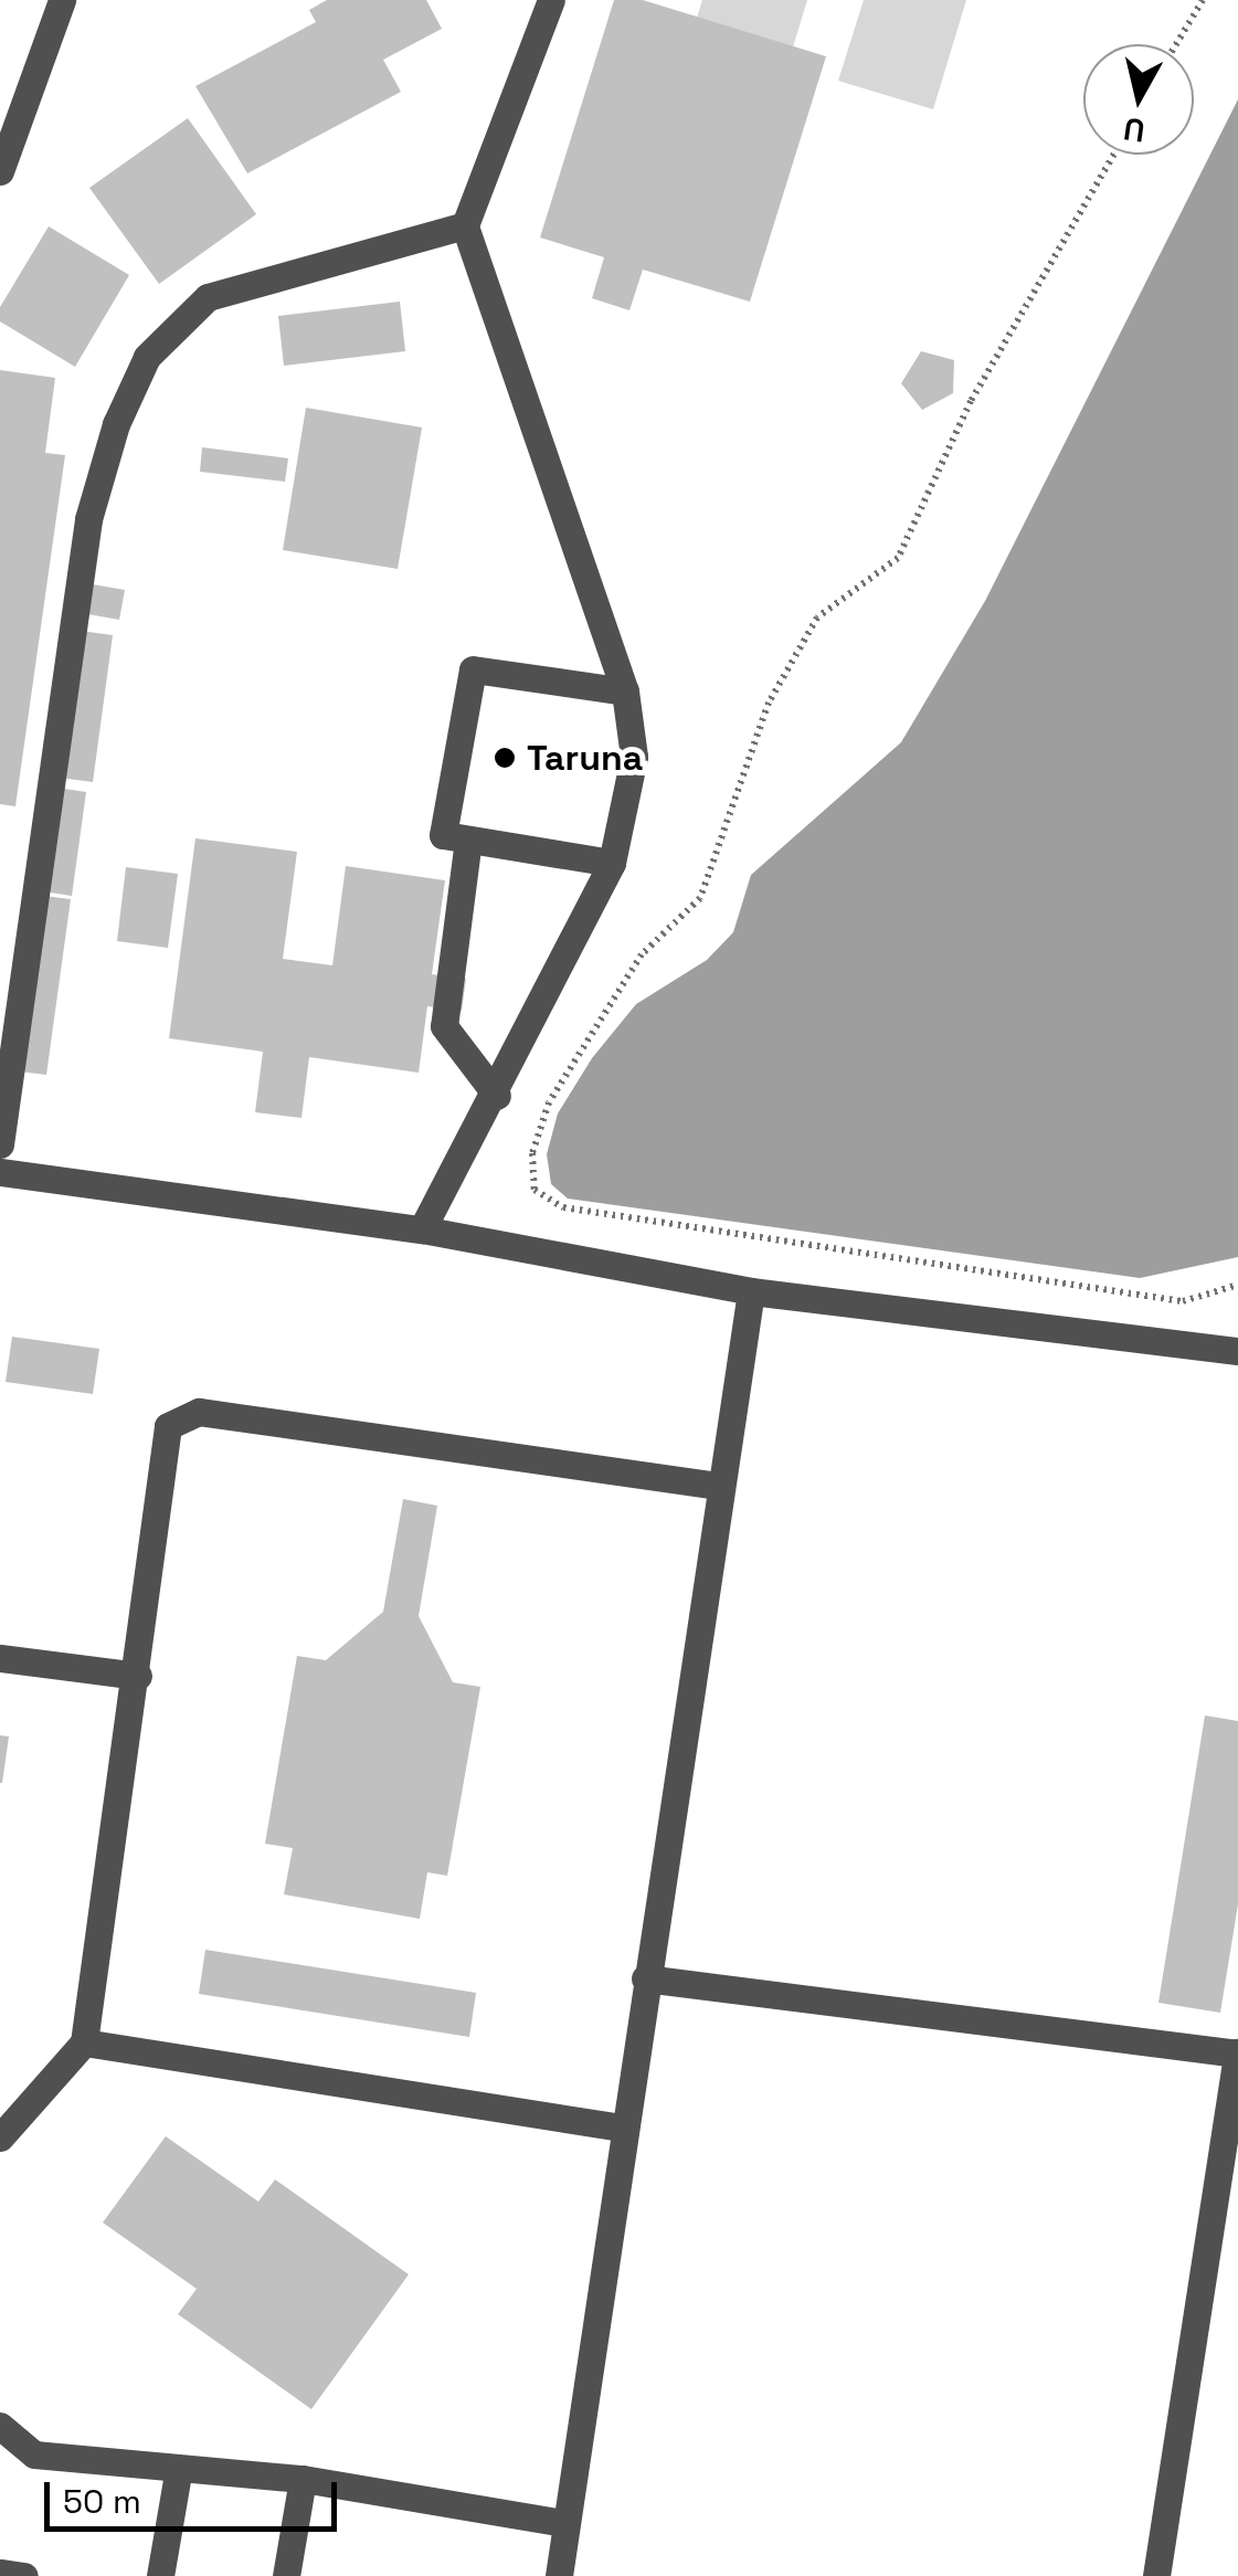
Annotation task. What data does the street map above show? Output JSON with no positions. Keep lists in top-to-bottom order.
{
  "places": ["Taruna"],
  "scale_bar": "50 m",
  "north": "bottom"
}
